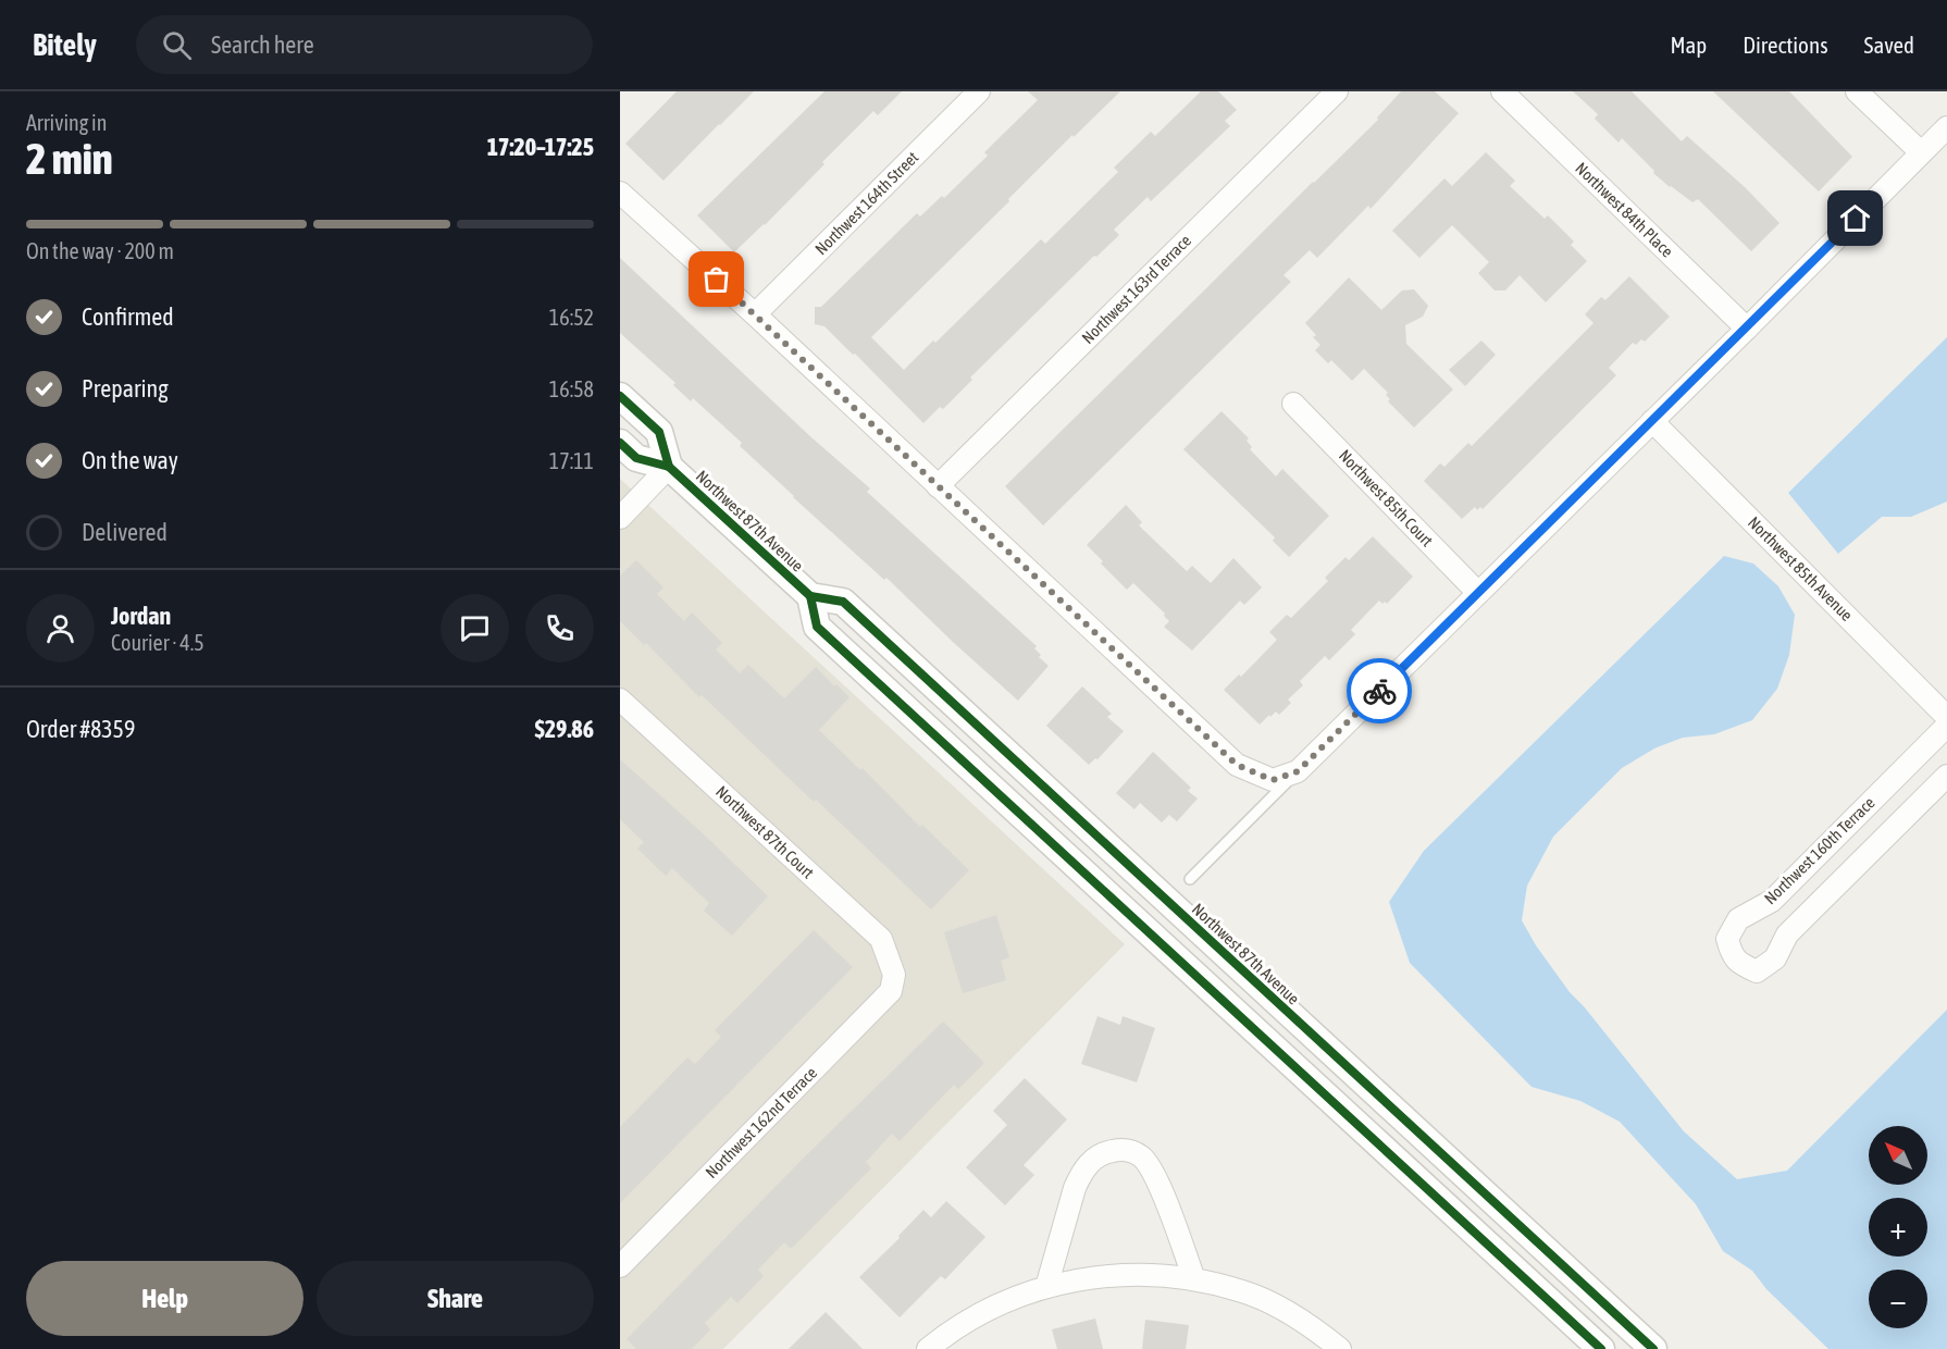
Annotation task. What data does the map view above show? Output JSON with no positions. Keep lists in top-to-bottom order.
{
  "streets": {
    "street": [
      "Northwest 164th Street",
      "Northwest 84th Place",
      "Northwest 163rd Terrace",
      "Northwest 85th Court",
      "Northwest 87th Avenue",
      "Northwest 85th Avenue",
      "Northwest 87th Court",
      "Northwest 160th Terrace",
      "Northwest 162nd Terrace"
    ]
  },
  "crossings": [
    ["Northwest 87th Court", "Northwest 162nd Terrace"]
  ],
  "north": "top left",
  "page": {
    "header": "Bitely",
    "search": "Search here",
    "nav": ["Map", "Directions", "Saved"],
    "heading": ["2 min", "Arriving in", "17:20–17:25"],
    "panel": [
      "Jordan",
      "Courier · 4.5",
      "Order #8359",
      "$29.86"
    ],
    "bar": "On the way · 200 m",
    "list": [
      ["Confirmed", "16:52"],
      ["Preparing", "16:58"],
      ["On the way", "17:11"],
      "Delivered"
    ],
    "map_buttons": ["+", "−"],
    "buttons": ["Help", "Share"]
  }
}
